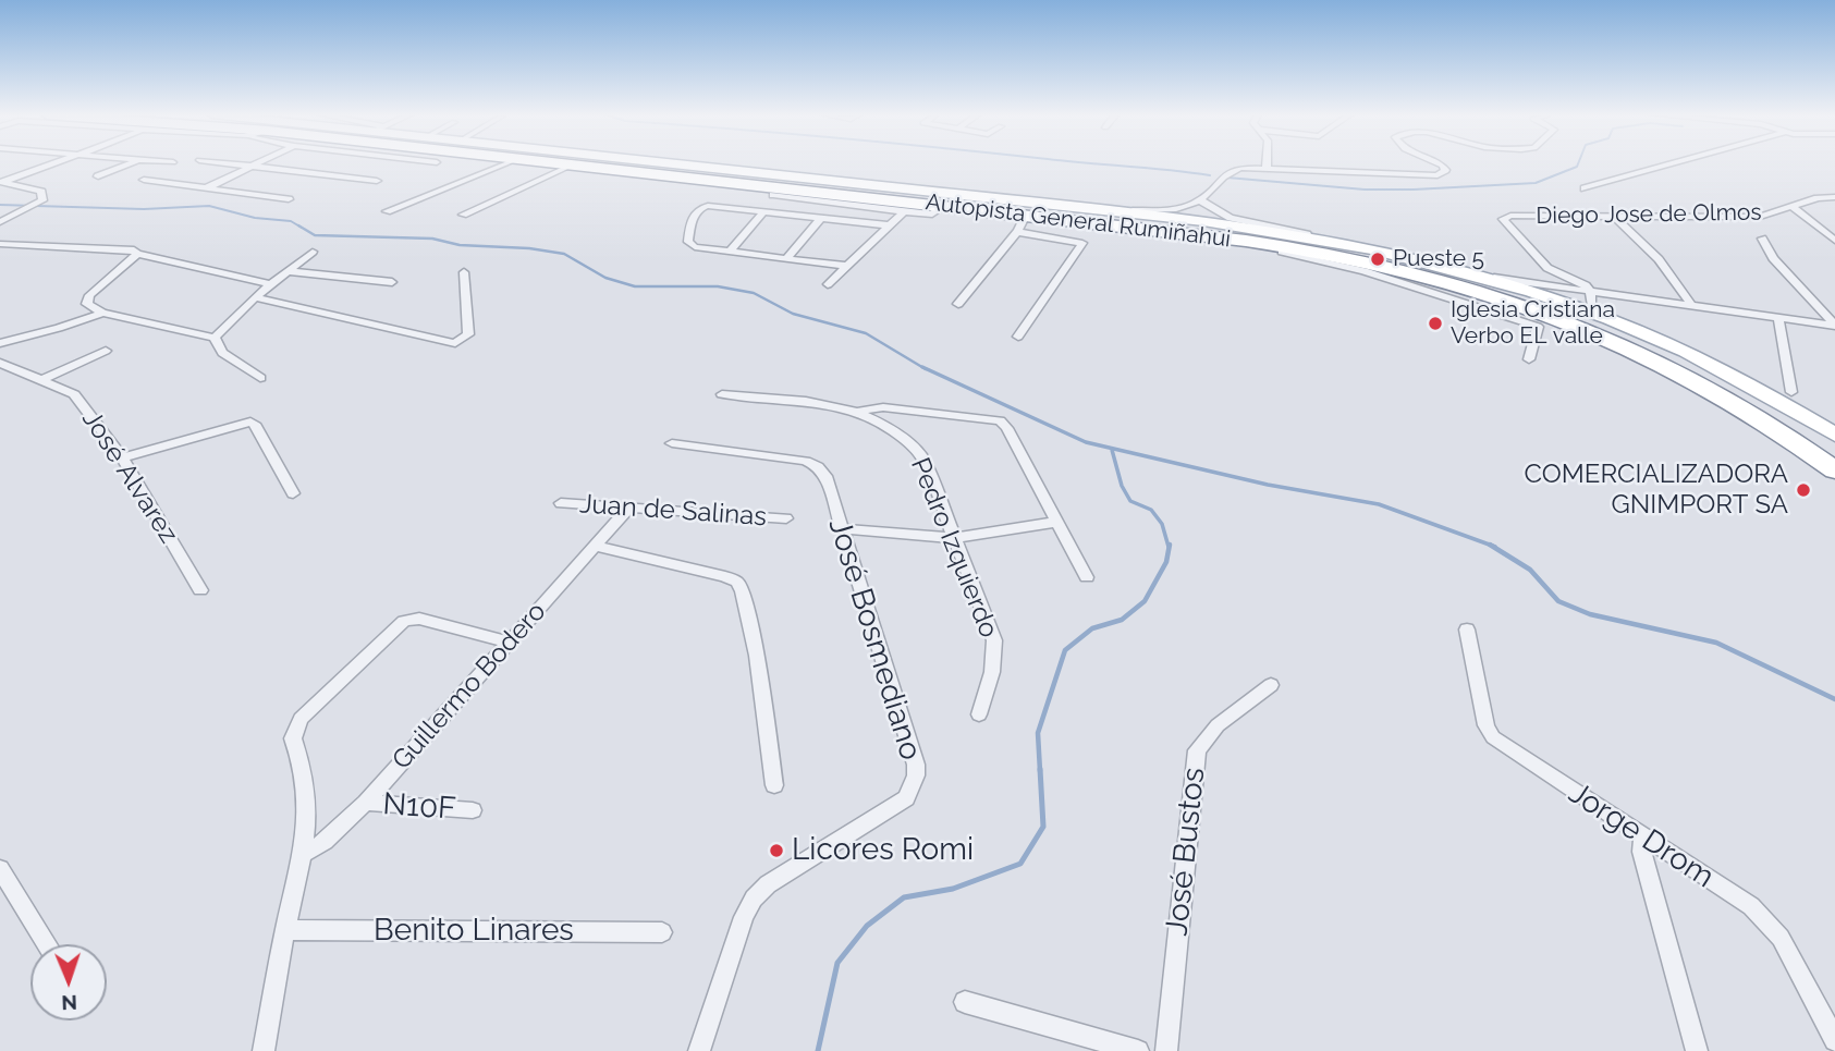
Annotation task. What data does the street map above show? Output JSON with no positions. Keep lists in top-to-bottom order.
{
  "streets": {
    "highway": ["Autopista General Rumiñahui"],
    "street": [
      "Diego Jose de Olmos",
      "José Alvarez",
      "Juan de Salinas",
      "Pedro Izquierdo",
      "José Bosmediano",
      "Guillermo Bodero",
      "N10F",
      "Jorge Drom",
      "José Bustos",
      "Benito Linares"
    ]
  },
  "crossings": [
    ["Juan de Salinas", "Guillermo Bodero"],
    ["Guillermo Bodero", "N10F"]
  ],
  "places": [
    "Pueste 5",
    "Iglesia Cristiana Verbo EL valle",
    "COMERCIALIZADORA GNIMPORT SA",
    "Licores Romi"
  ],
  "north": "bottom"
}
